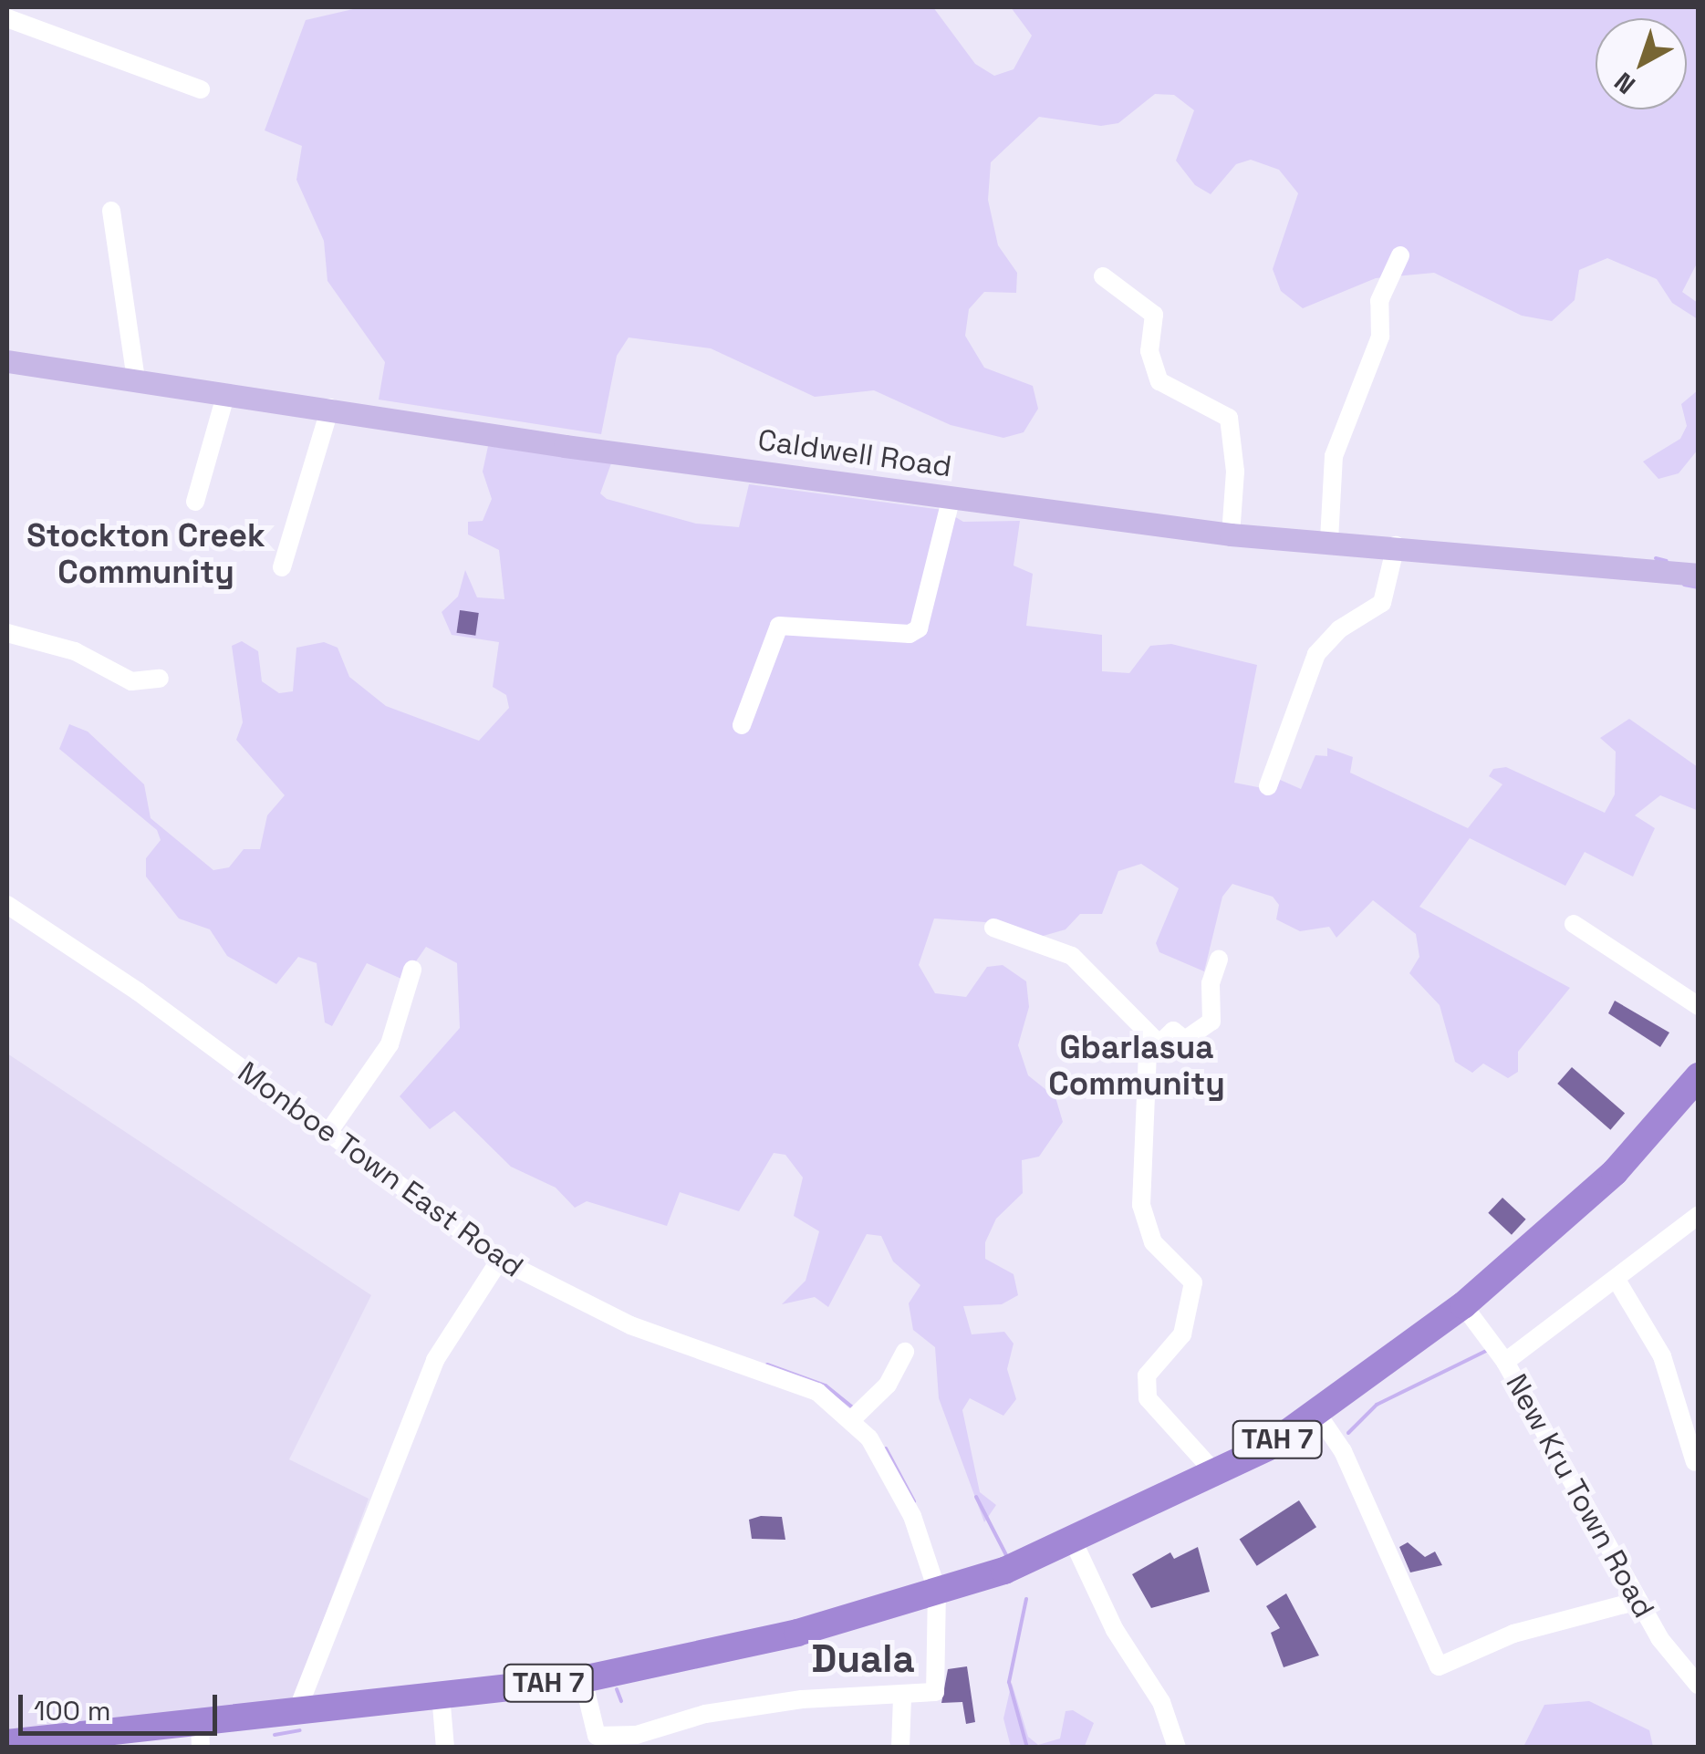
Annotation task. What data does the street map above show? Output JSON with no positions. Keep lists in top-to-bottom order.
{
  "streets": {
    "highway": ["TAH 7"],
    "main road": ["Caldwell Road"],
    "street": ["Monboe Town East Road", "New Kru Town Road"]
  },
  "crossings": [
    ["Monboe Town East Road", "TAH 7"],
    ["TAH 7", "New Kru Town Road"]
  ],
  "districts": ["Stockton Creek Community", "Gbarlasua Community", "Duala"],
  "scale_bar": "100 m",
  "north": "bottom left"
}
